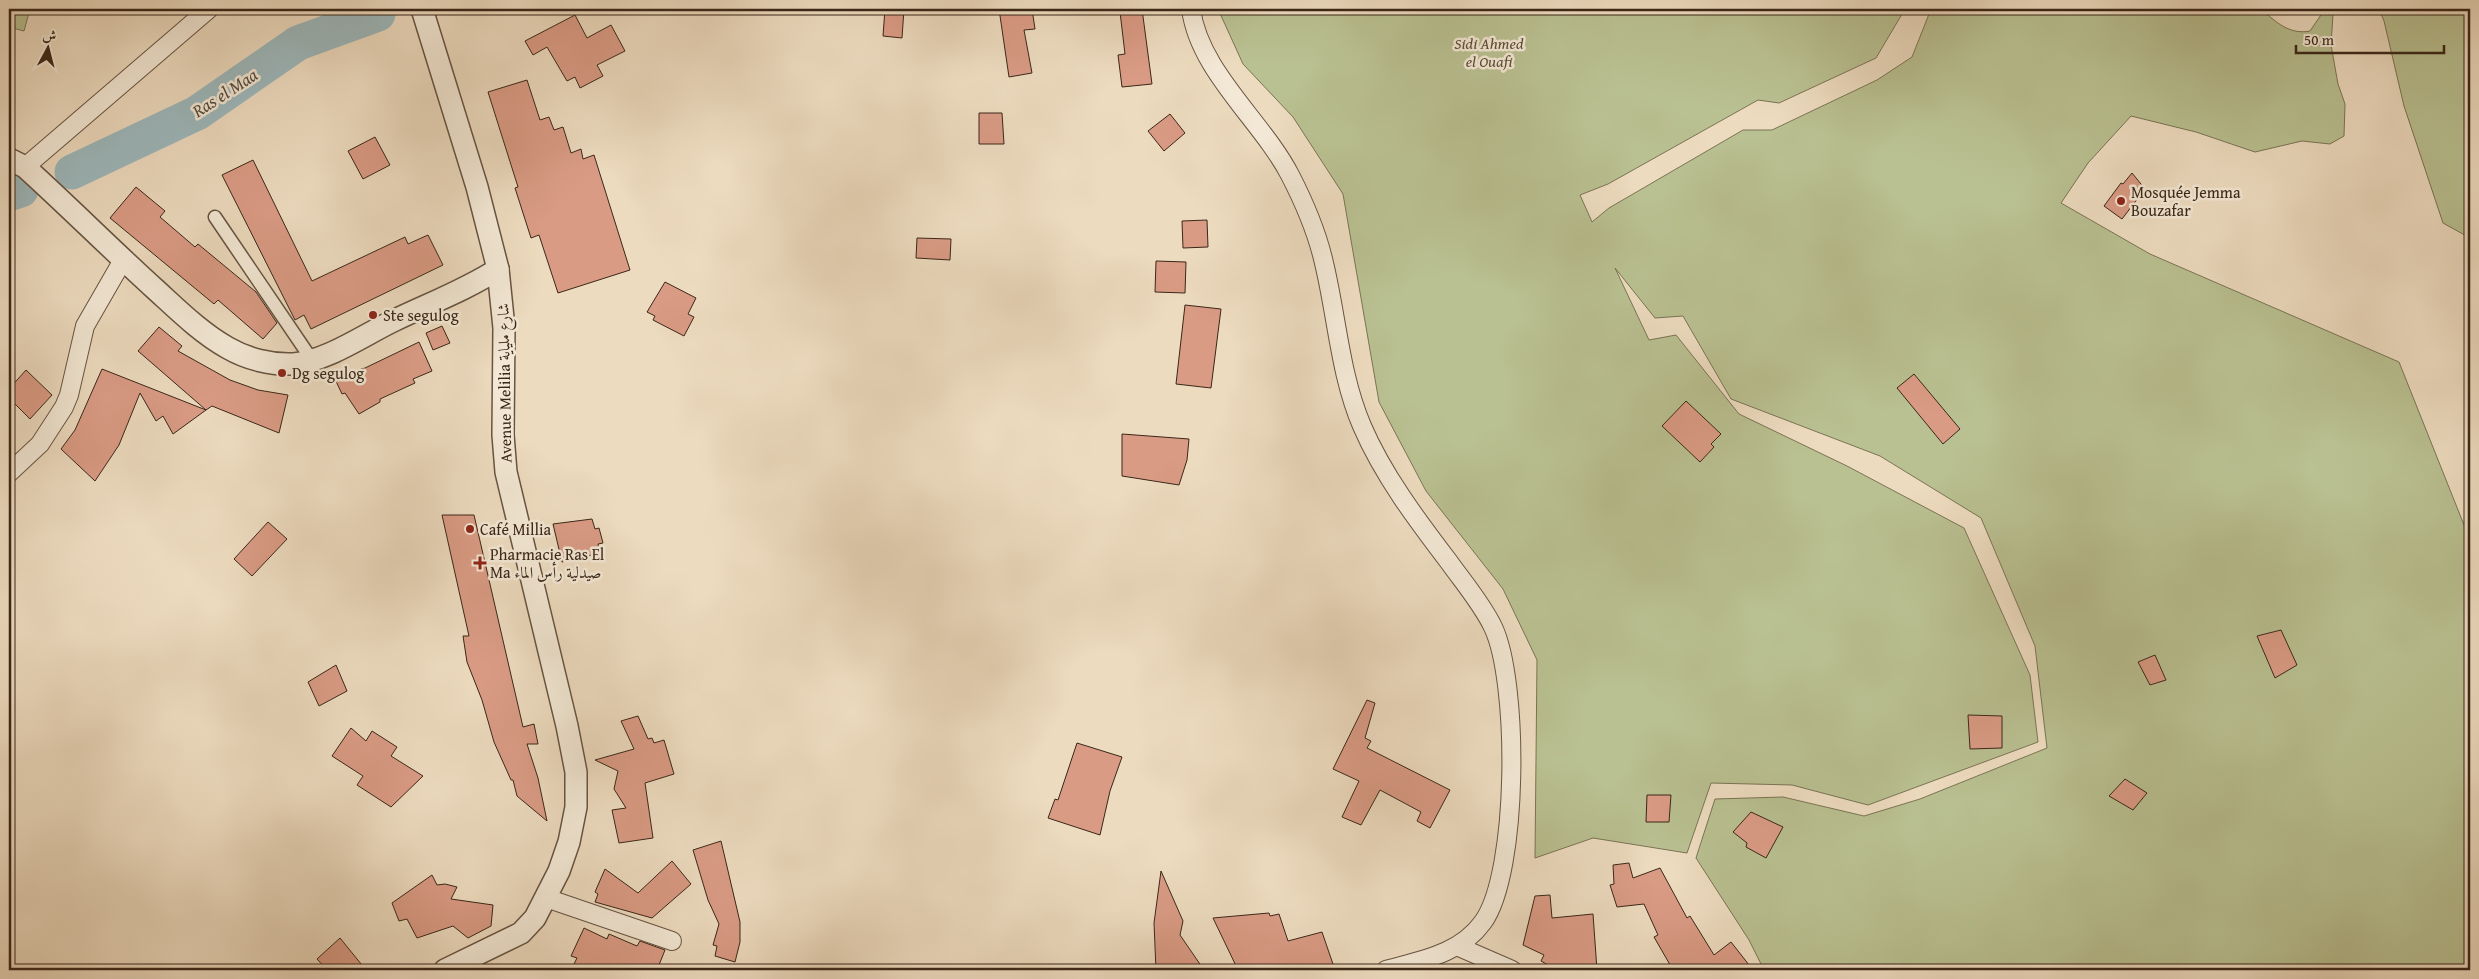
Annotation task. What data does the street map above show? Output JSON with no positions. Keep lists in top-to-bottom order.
{
  "streets": {
    "street": ["Avenue Melilia شارع ملياية"]
  },
  "water": ["Ras el Maa"],
  "parks": ["Sidi Ahmed el Ouafi"],
  "places": {
    "other": [
      "Mosquée Jemma Bouzafar",
      "Ste segulog",
      "Dg segulog",
      "Café Millia"
    ],
    "health": ["Pharmacie Ras El Ma صيدلية رأس الماء"]
  },
  "scale_bar": "50 m",
  "north": "top"
}
